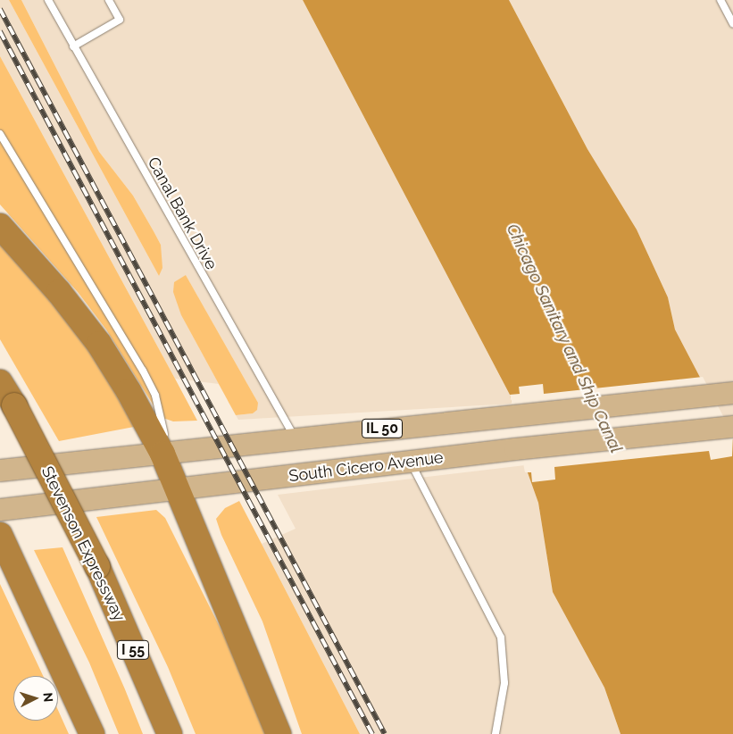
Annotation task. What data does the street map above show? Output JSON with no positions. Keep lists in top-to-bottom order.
{
  "streets": {
    "highway": ["Stevenson Expressway", "I 55"],
    "main road": ["IL 50", "South Cicero Avenue"],
    "lane": ["Canal Bank Drive"]
  },
  "crossings": [
    ["Canal Bank Drive", "IL 50"]
  ],
  "water": ["Chicago Sanitary and Ship Canal"],
  "north": "right"
}
